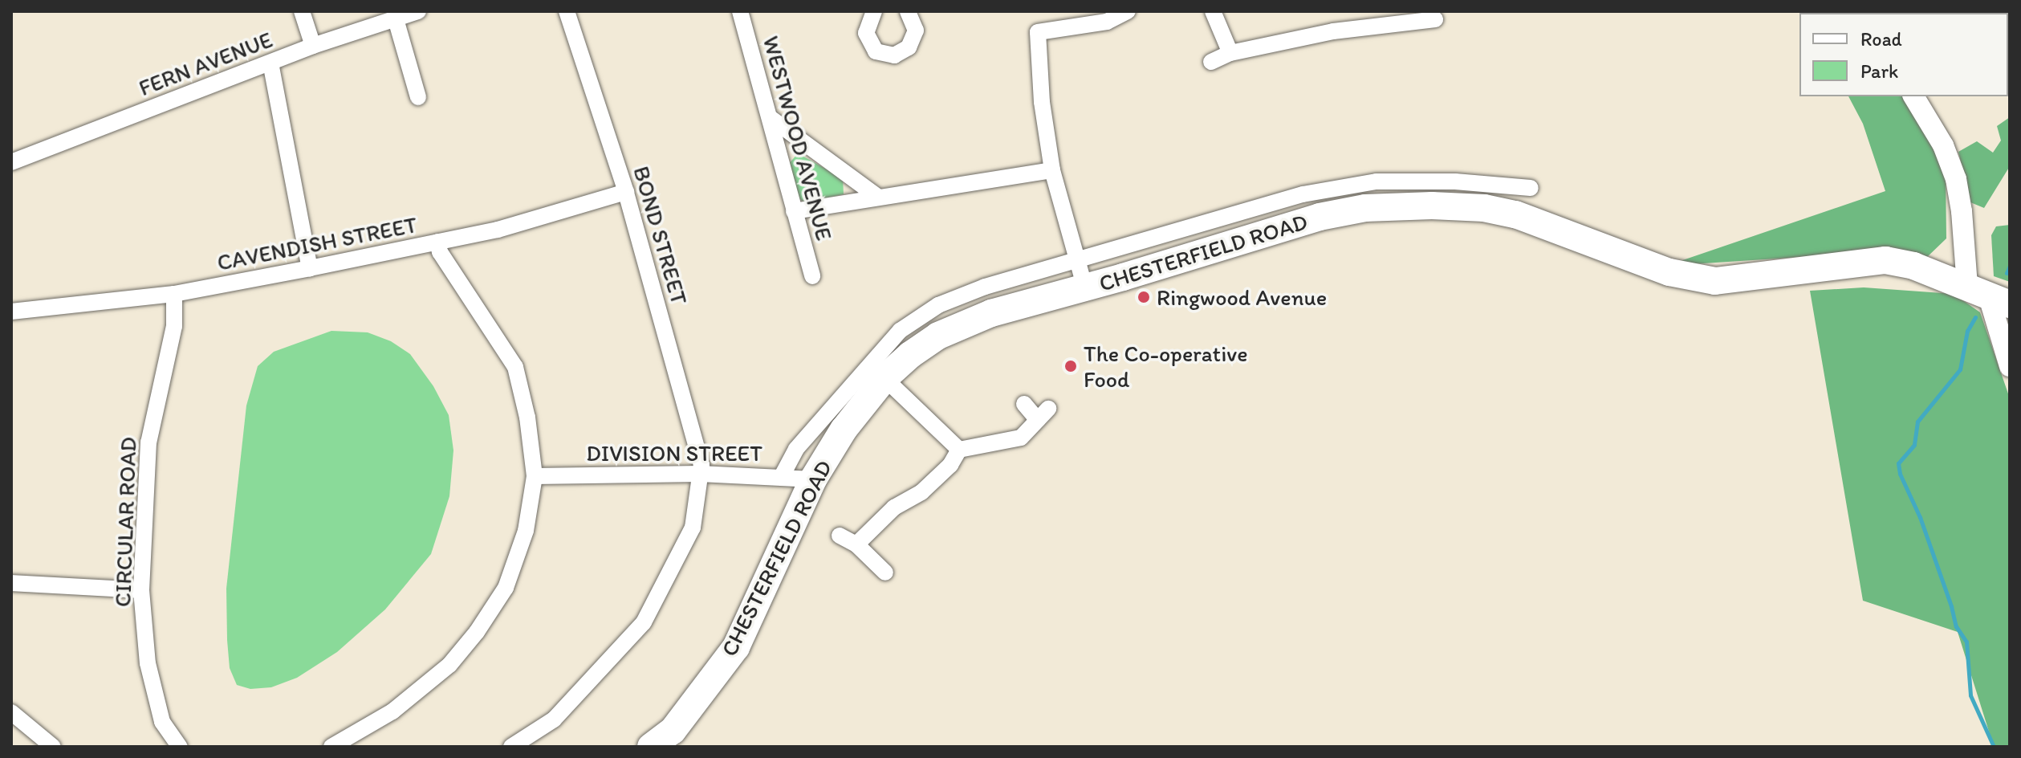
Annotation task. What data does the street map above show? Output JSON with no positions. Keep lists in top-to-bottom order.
{
  "streets": {
    "highway": ["CHESTERFIELD ROAD"],
    "street": [
      "FERN AVENUE",
      "WESTWOOD AVENUE",
      "BOND STREET",
      "CAVENDISH STREET",
      "DIVISION STREET",
      "CIRCULAR ROAD"
    ]
  },
  "crossings": [
    ["BOND STREET", "CAVENDISH STREET"],
    ["BOND STREET", "DIVISION STREET"],
    ["CAVENDISH STREET", "CIRCULAR ROAD"],
    ["CHESTERFIELD ROAD", "DIVISION STREET"]
  ],
  "places": ["Ringwood Avenue", "The Co-operative Food"],
  "legend": ["Road", "Park"]
}
